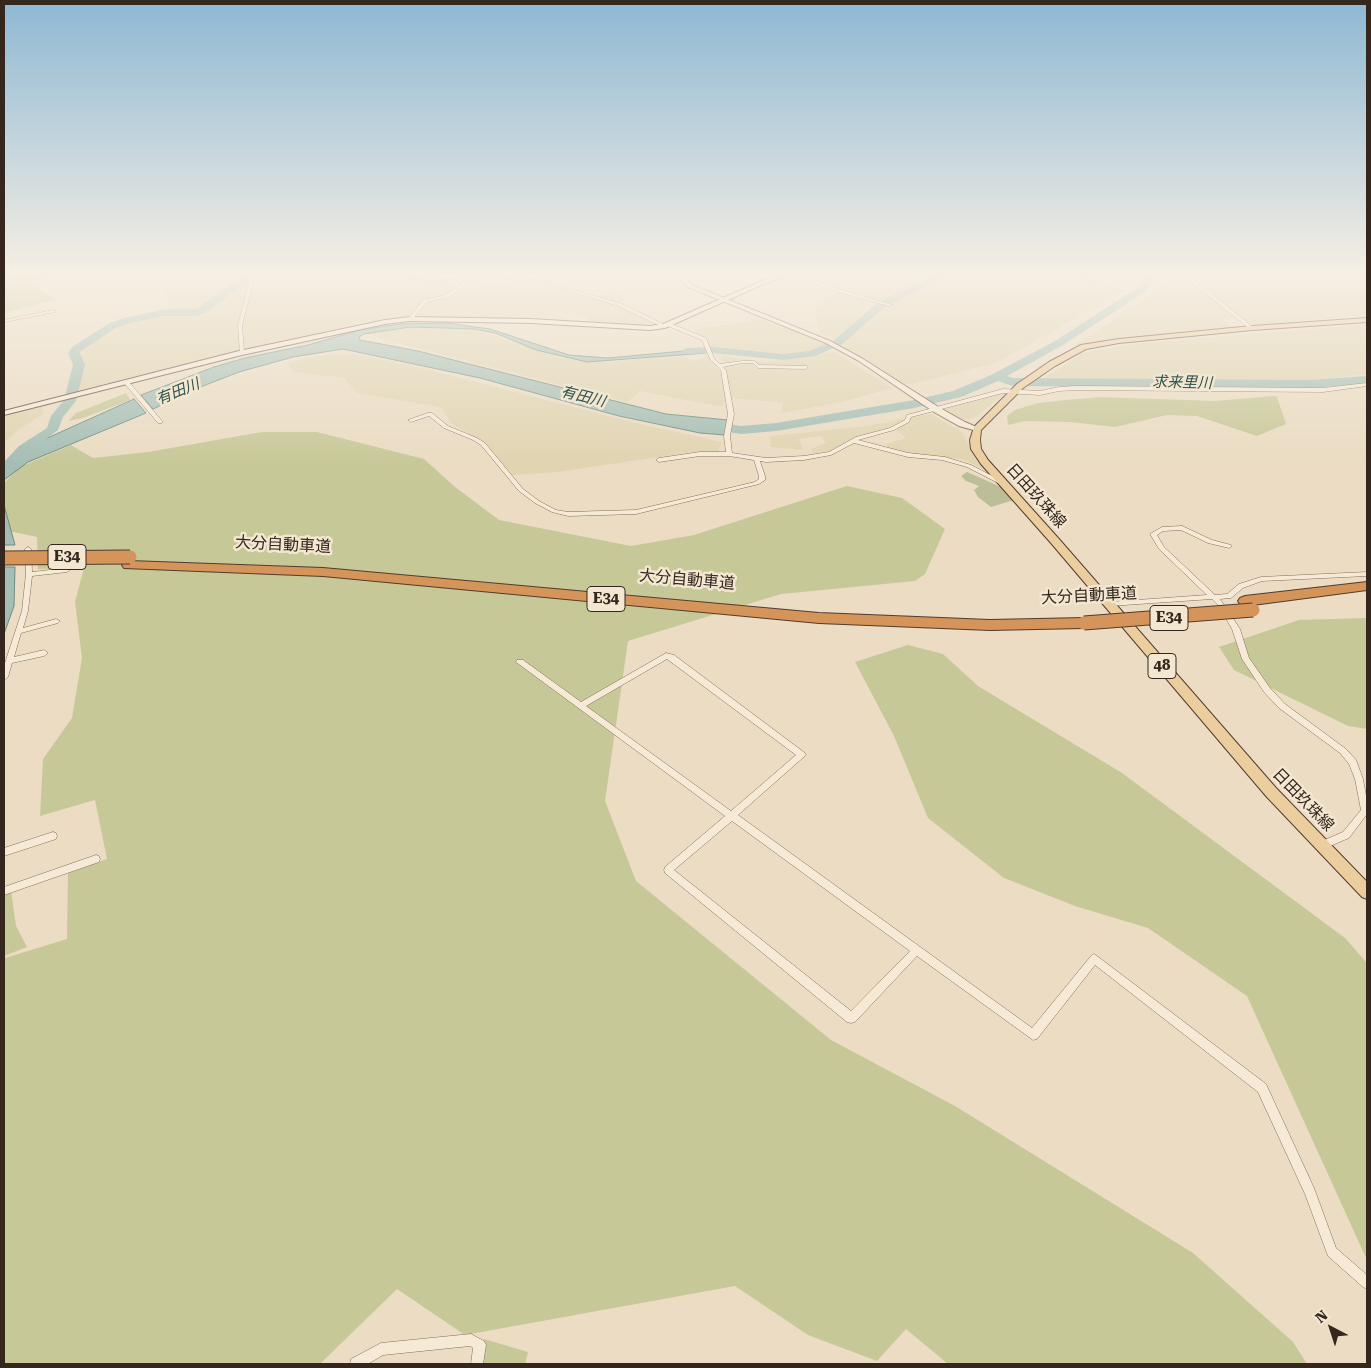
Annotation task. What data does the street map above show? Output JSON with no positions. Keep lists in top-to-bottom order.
{
  "streets": {
    "highway": ["大分自動車道", "E34"],
    "main road": ["日田玖珠線", "48"]
  },
  "water": ["求来里川", "有田川"],
  "north": "top left"
}
